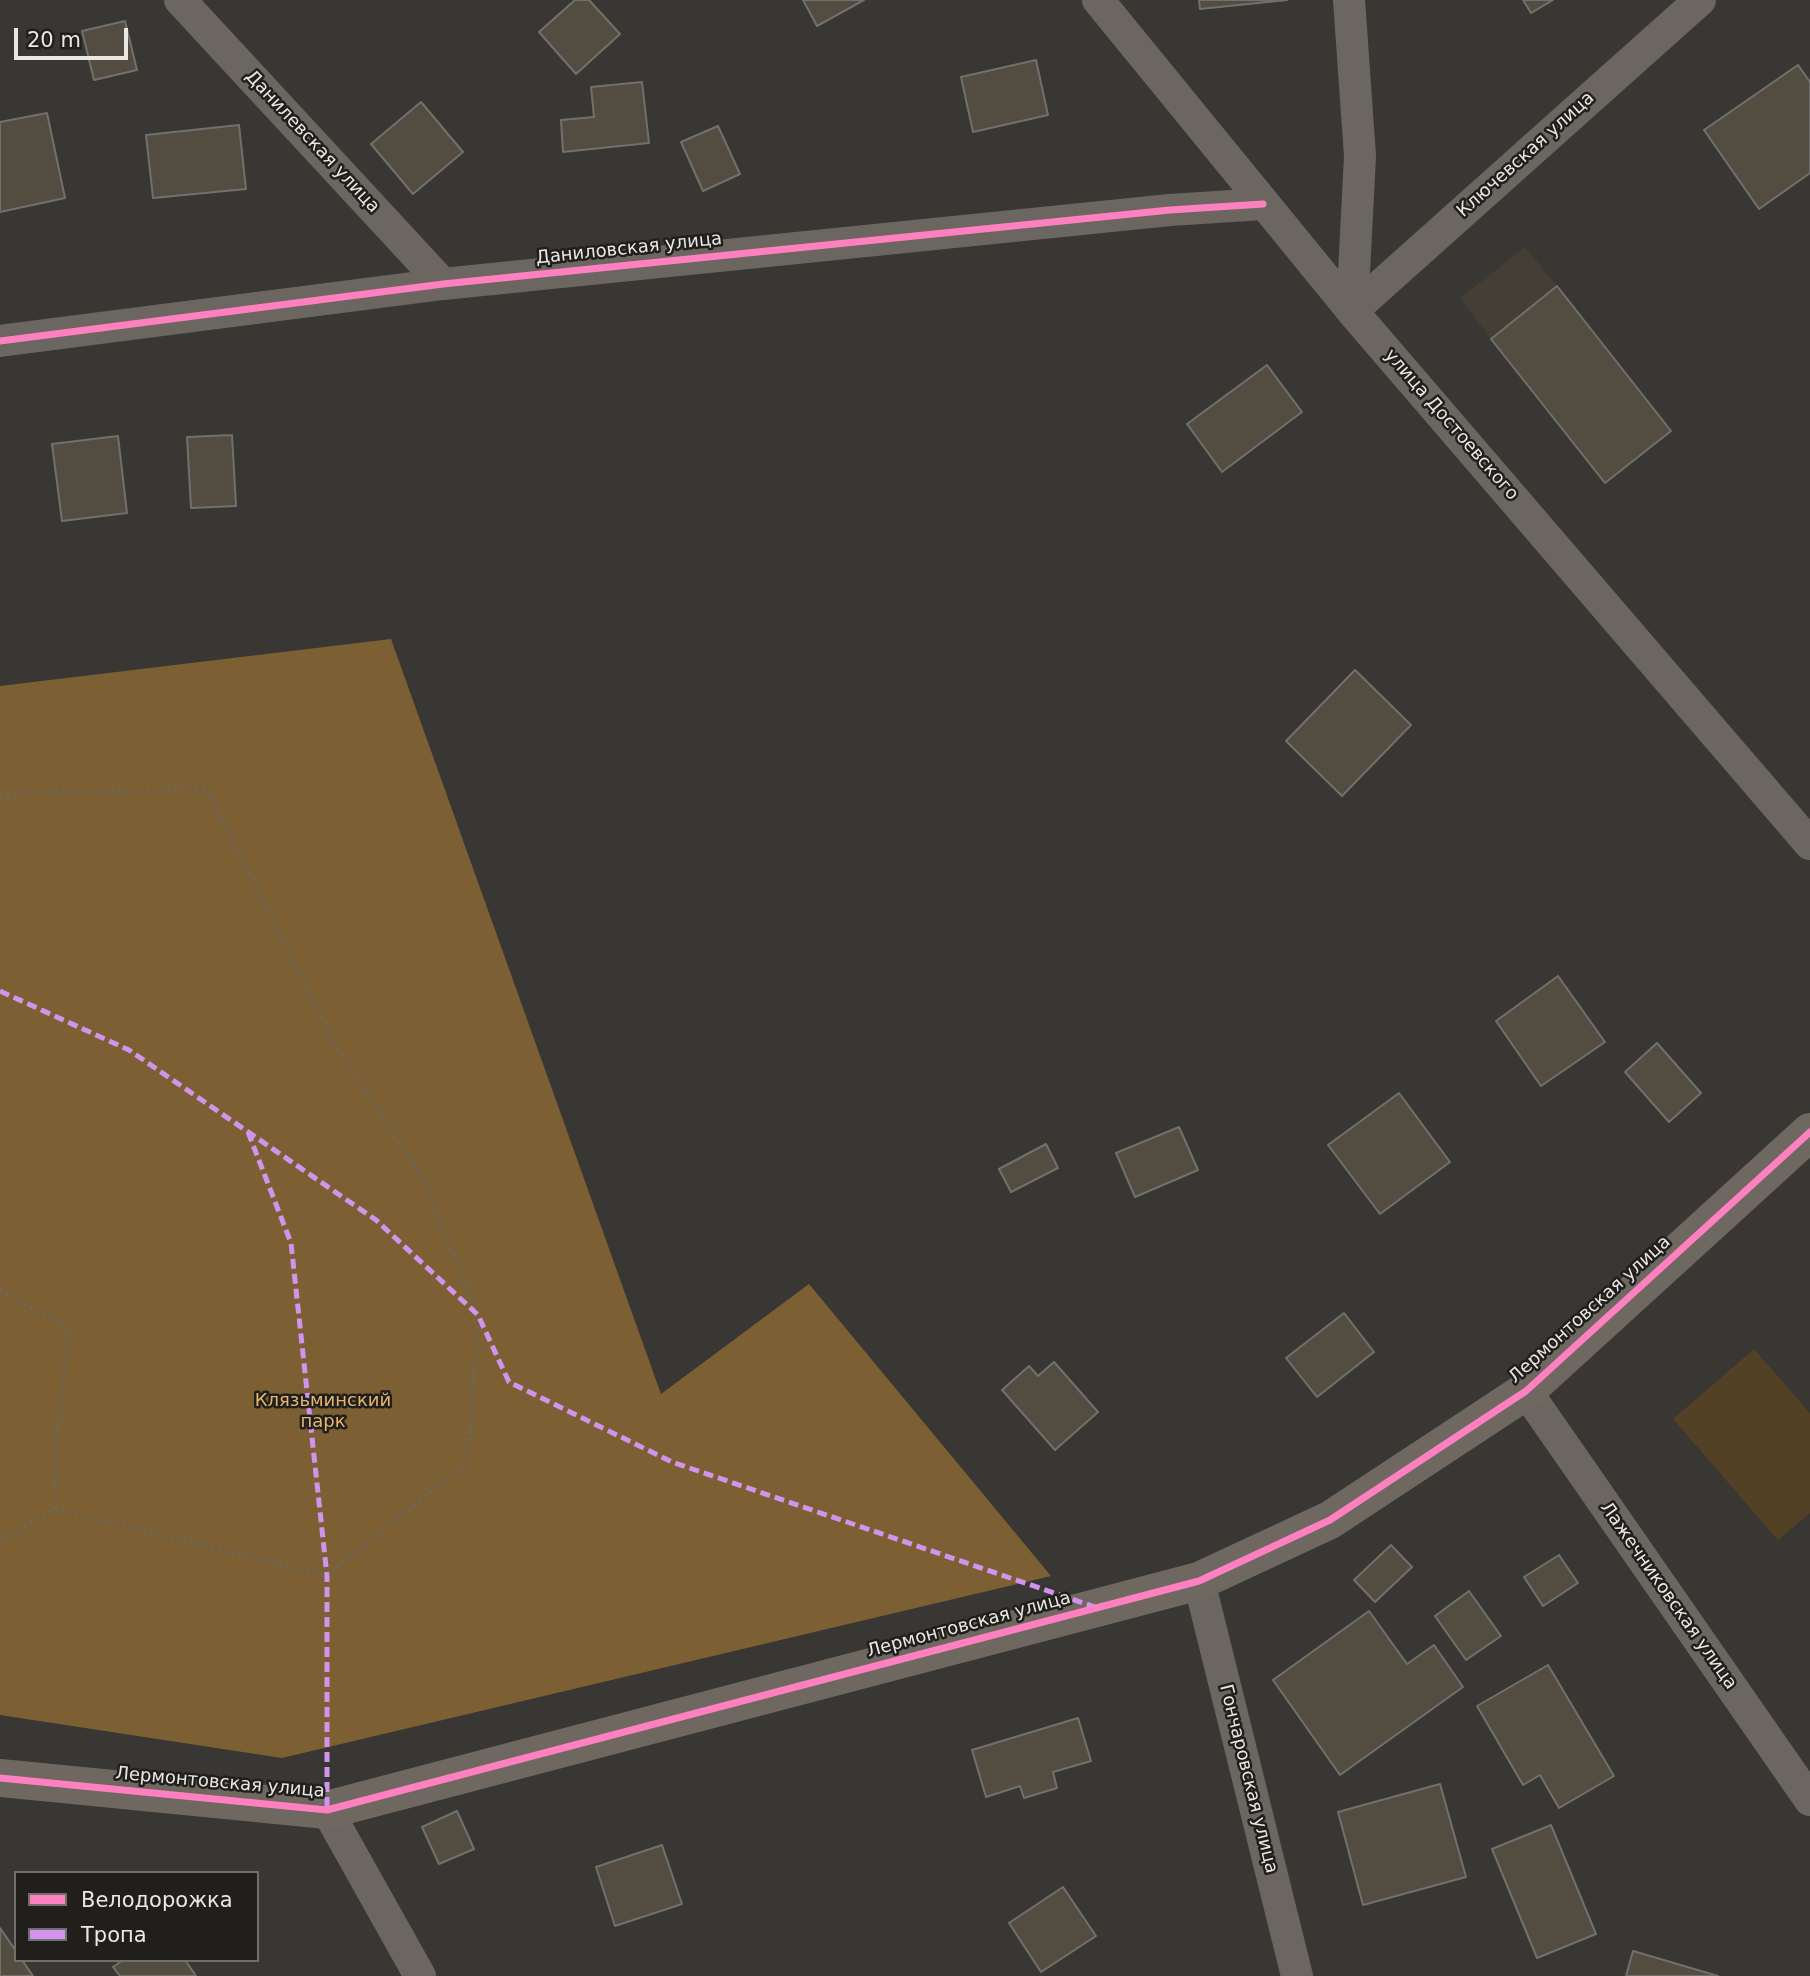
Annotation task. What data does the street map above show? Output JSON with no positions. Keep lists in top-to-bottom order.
{
  "streets": {
    "street": [
      "Данилевская улица",
      "Ключевская улица",
      "Даниловская улица",
      "улица Достоевского",
      "Лермонтовская улица",
      "Лажечниковская улица",
      "Гончаровская улица"
    ]
  },
  "crossings": [
    ["Данилевская улица", "Даниловская улица"],
    ["Ключевская улица", "улица Достоевского"],
    ["Даниловская улица", "улица Достоевского"],
    ["Лермонтовская улица", "Лажечниковская улица"],
    ["Лермонтовская улица", "Гончаровская улица"]
  ],
  "parks": ["Клязьминский парк"],
  "legend": ["Велодорожка", "Тропа"],
  "scale_bar": "20 m"
}
